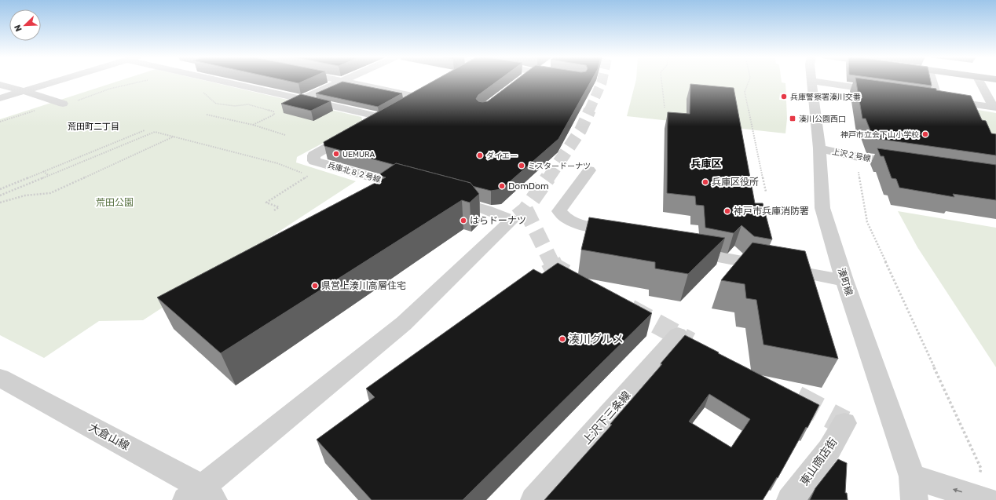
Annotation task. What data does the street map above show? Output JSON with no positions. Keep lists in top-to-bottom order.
{
  "streets": {
    "street": [
      "上沢２号線",
      "兵庫北８２号線",
      "湊町線",
      "上沢下三条線",
      "大倉山線",
      "東山商店街"
    ]
  },
  "crossings": [
    ["上沢２号線", "湊町線"]
  ],
  "districts": ["荒田町二丁目", "兵庫区"],
  "parks": ["荒田公園"],
  "places": {
    "other": [
      "兵庫警察署湊川交番",
      "神戸市立会下山小学校",
      "UEMURA",
      "ダイエー",
      "ミスタードーナツ",
      "兵庫区役所",
      "DomDom",
      "神戸市兵庫消防署",
      "はらドーナツ",
      "県営上湊川高層住宅",
      "湊川グルメ"
    ],
    "transit": ["湊川公園西口"]
  },
  "north": "bottom left"
}
